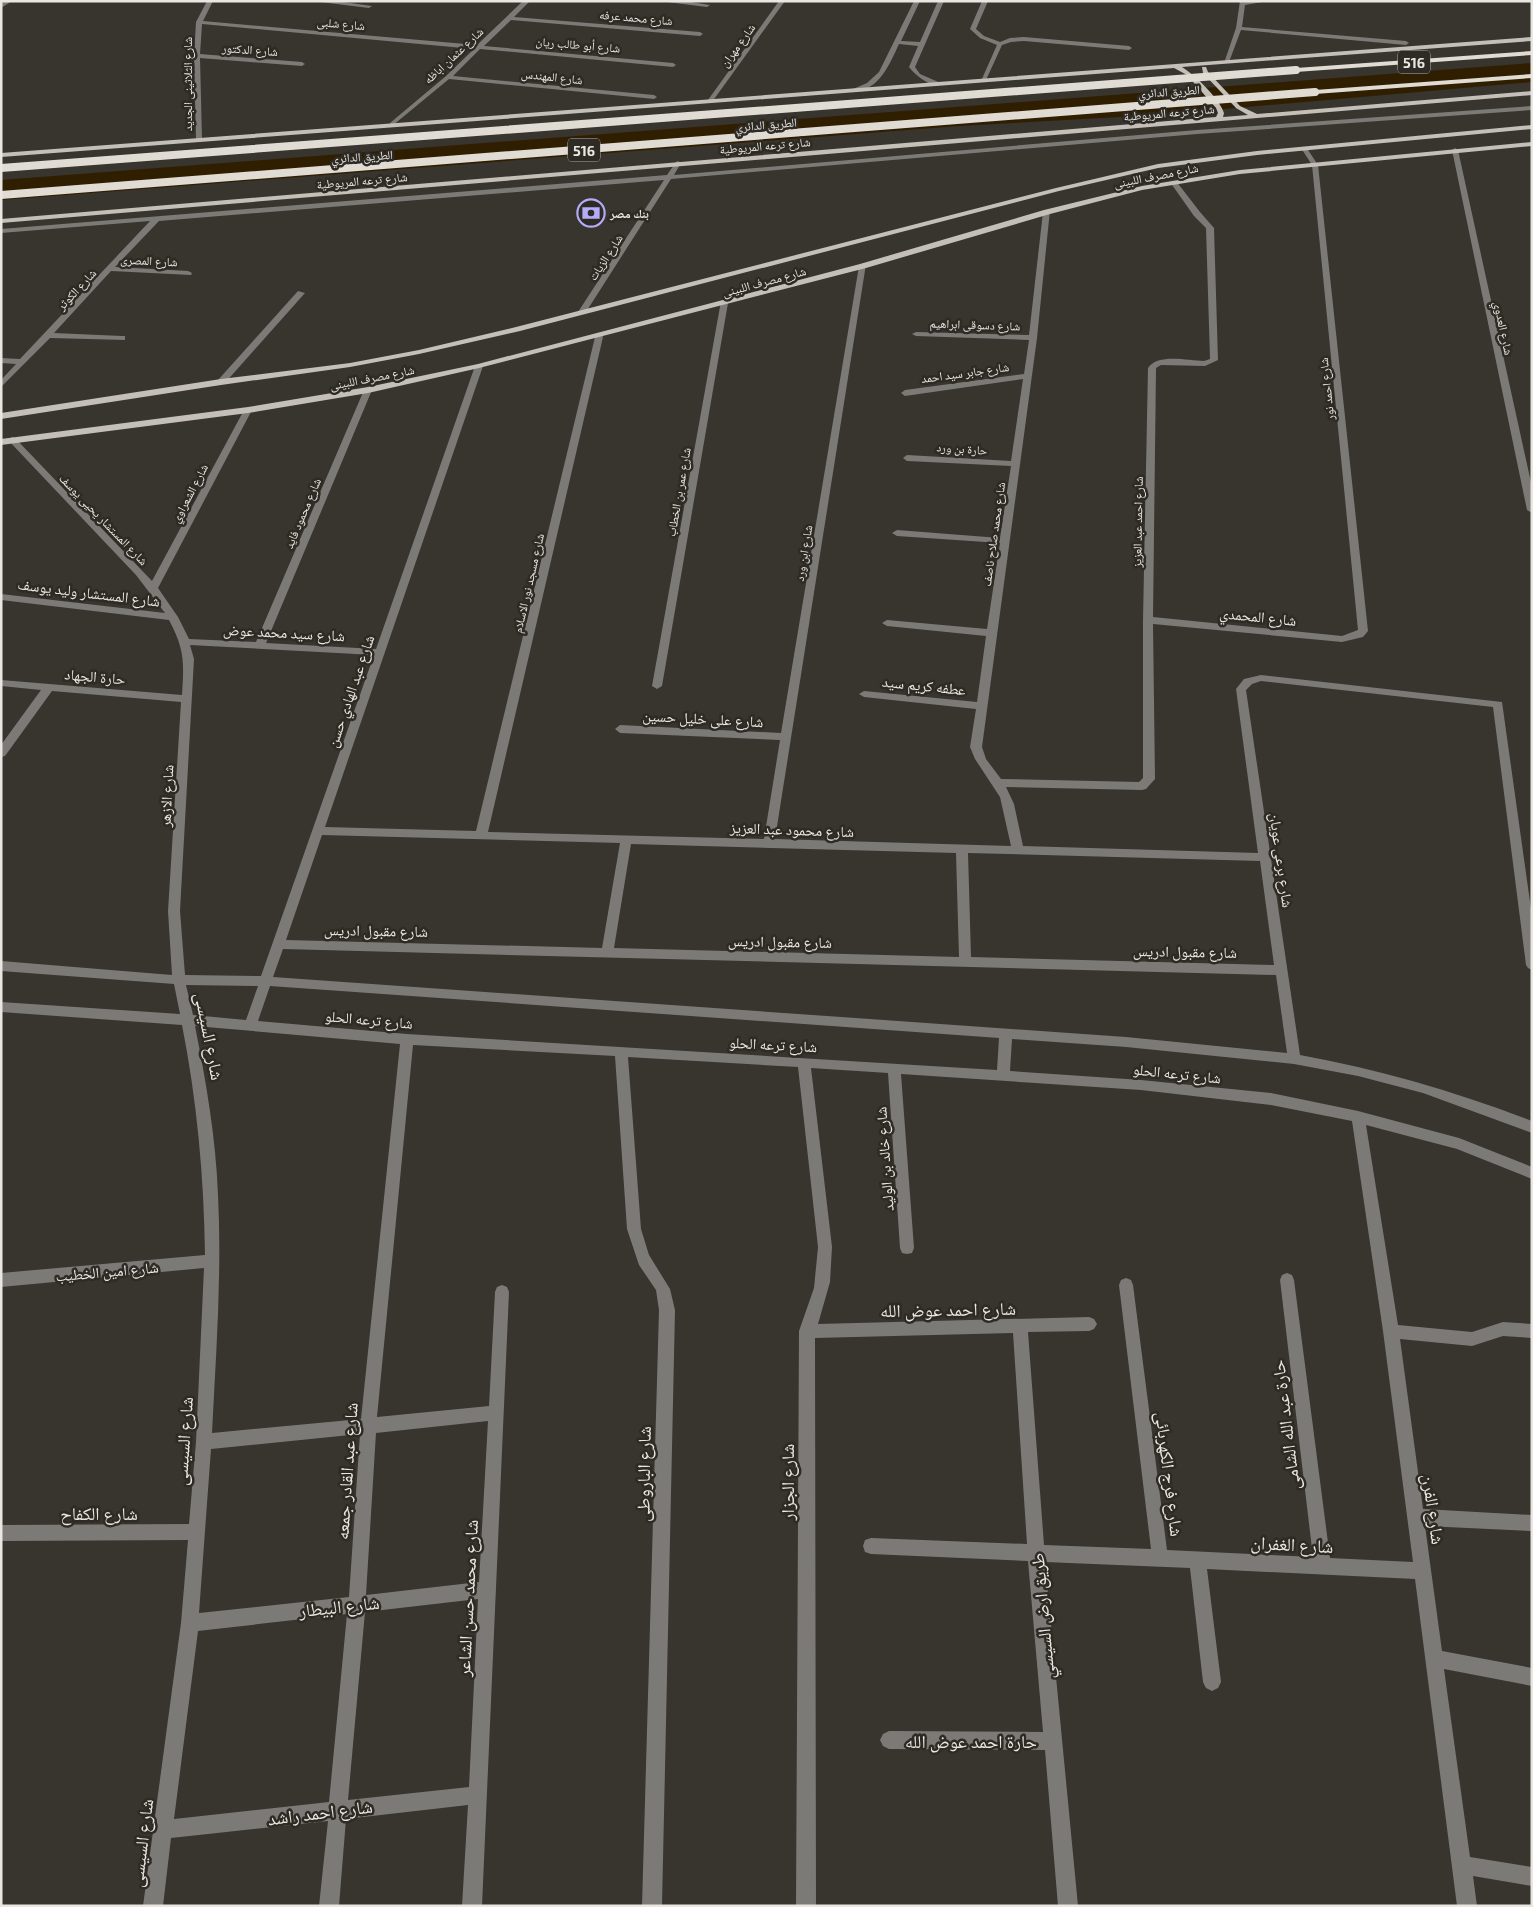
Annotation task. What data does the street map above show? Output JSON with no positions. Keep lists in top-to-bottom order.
{
  "streets": {
    "highway": ["516", "الطريق الدائري"],
    "main road": ["شارع ترعه المريوطية", "شارع مصرف اللبينى"],
    "street": [
      "شارع محمد عرفه",
      "شارع شلبى",
      "شارع أبو طالب ريان",
      "شارع مهران",
      "شارع الدكتور",
      "شارع عثمان اباظه",
      "شارع المهندس",
      "شارع الثلاثينى الجديد",
      "شارع الزيات",
      "شارع المصرى",
      "شارع الكوثر",
      "شارع دسوقى ابراهيم",
      "شارع العدوي",
      "شارع جابر سيد احمد",
      "شارع احمد نور",
      "حارة بن ورد",
      "شارع عمر بن الخطاب",
      "شارع الشعراوي",
      "شارع محمود فايد",
      "شارع المستشار يحيى يوسف",
      "شارع احمد عبد العزيز",
      "شارع محمد صلاح ناصف",
      "شارع ابن ورد",
      "شارع مسجد نور الاسلام",
      "شارع المستشار وليد يوسف",
      "شارع المحمدي",
      "شارع سيد محمد عوض",
      "حارة الجهاد",
      "عطفه كريم سيد",
      "شارع عبد الهادي حسن",
      "شارع على خليل حسين",
      "شارع الازهر",
      "شارع محمود عبد العزيز",
      "شارع برعى عويان",
      "شارع مقبول ادريس",
      "شارع ترعه الحلو",
      "شارع السيسى",
      "شارع خالد بن الوليد",
      "شارع امين الخطيب",
      "شارع احمد عوض الله",
      "حارة عبد الله الشامى",
      "شارع عبد القادر جمعه",
      "شارع الباروطى",
      "شارع فرج الكهربائى",
      "شارع الجزار",
      "شارع الفرن",
      "شارع الكفاح",
      "شارع الغفران",
      "شارع محمد حسن الشاعر",
      "شارع البيطار",
      "طريق ارض السيسي",
      "حارة احمد عوض الله",
      "شارع احمد راشد"
    ]
  },
  "crossings": [
    ["شارع محمد عرفه", "شارع عثمان اباظه"],
    ["شارع شلبى", "شارع أبو طالب ريان"],
    ["شارع شلبى", "شارع عثمان اباظه"],
    ["شارع شلبى", "شارع الثلاثينى الجديد"],
    ["شارع أبو طالب ريان", "شارع عثمان اباظه"],
    ["شارع الدكتور", "شارع الثلاثينى الجديد"],
    ["شارع عثمان اباظه", "شارع المهندس"],
    ["شارع ترعه المريوطية", "شارع الزيات"],
    ["شارع ترعه المريوطية", "شارع الكوثر"],
    ["شارع مصرف اللبينى", "شارع الزيات"],
    ["شارع مصرف اللبينى", "شارع العدوي"],
    ["شارع مصرف اللبينى", "شارع احمد نور"],
    ["شارع مصرف اللبينى", "شارع عمر بن الخطاب"],
    ["شارع مصرف اللبينى", "شارع الشعراوي"],
    ["شارع مصرف اللبينى", "شارع محمود فايد"],
    ["شارع مصرف اللبينى", "شارع المستشار يحيى يوسف"],
    ["شارع مصرف اللبينى", "شارع احمد عبد العزيز"],
    ["شارع مصرف اللبينى", "شارع محمد صلاح ناصف"],
    ["شارع مصرف اللبينى", "شارع ابن ورد"],
    ["شارع مصرف اللبينى", "شارع مسجد نور الاسلام"],
    ["شارع مصرف اللبينى", "شارع عبد الهادي حسن"],
    ["شارع المصرى", "شارع الكوثر"],
    ["شارع دسوقى ابراهيم", "شارع محمد صلاح ناصف"],
    ["شارع جابر سيد احمد", "شارع محمد صلاح ناصف"],
    ["شارع احمد نور", "شارع المحمدي"],
    ["حارة بن ورد", "شارع محمد صلاح ناصف"],
    ["شارع الشعراوي", "شارع المستشار يحيى يوسف"],
    ["شارع محمود فايد", "شارع سيد محمد عوض"],
    ["شارع المستشار يحيى يوسف", "شارع المستشار وليد يوسف"],
    ["شارع المستشار يحيى يوسف", "شارع الازهر"],
    ["شارع احمد عبد العزيز", "شارع محمد صلاح ناصف"],
    ["شارع احمد عبد العزيز", "شارع المحمدي"],
    ["شارع محمد صلاح ناصف", "عطفه كريم سيد"],
    ["شارع محمد صلاح ناصف", "شارع محمود عبد العزيز"],
    ["شارع ابن ورد", "شارع على خليل حسين"],
    ["شارع ابن ورد", "شارع محمود عبد العزيز"],
    ["شارع مسجد نور الاسلام", "شارع محمود عبد العزيز"],
    ["شارع المستشار وليد يوسف", "شارع الازهر"],
    ["شارع سيد محمد عوض", "شارع عبد الهادي حسن"],
    ["شارع سيد محمد عوض", "شارع الازهر"],
    ["حارة الجهاد", "شارع الازهر"],
    ["شارع عبد الهادي حسن", "شارع محمود عبد العزيز"],
    ["شارع عبد الهادي حسن", "شارع مقبول ادريس"],
    ["شارع عبد الهادي حسن", "شارع ترعه الحلو"],
    ["شارع الازهر", "شارع ترعه الحلو"],
    ["شارع الازهر", "شارع السيسى"],
    ["شارع محمود عبد العزيز", "شارع برعى عويان"],
    ["شارع برعى عويان", "شارع مقبول ادريس"],
    ["شارع برعى عويان", "شارع ترعه الحلو"],
    ["شارع ترعه الحلو", "شارع السيسى"],
    ["شارع ترعه الحلو", "شارع خالد بن الوليد"],
    ["شارع ترعه الحلو", "شارع عبد القادر جمعه"],
    ["شارع ترعه الحلو", "شارع الباروطى"],
    ["شارع ترعه الحلو", "شارع الجزار"],
    ["شارع ترعه الحلو", "شارع الفرن"],
    ["شارع السيسى", "شارع امين الخطيب"],
    ["شارع السيسى", "شارع الكفاح"],
    ["شارع السيسى", "شارع البيطار"],
    ["شارع السيسى", "شارع احمد راشد"],
    ["شارع احمد عوض الله", "شارع الجزار"],
    ["شارع احمد عوض الله", "طريق ارض السيسي"],
    ["حارة عبد الله الشامى", "شارع الغفران"],
    ["شارع عبد القادر جمعه", "شارع البيطار"],
    ["شارع عبد القادر جمعه", "شارع احمد راشد"],
    ["شارع فرج الكهربائى", "شارع الغفران"],
    ["شارع فرج الكهربائى", "طريق ارض السيسي"],
    ["شارع الفرن", "شارع الغفران"],
    ["شارع محمد حسن الشاعر", "شارع البيطار"],
    ["شارع محمد حسن الشاعر", "شارع احمد راشد"],
    ["طريق ارض السيسي", "حارة احمد عوض الله"]
  ],
  "places": {
    "bank": ["بنك مصر"]
  }
}
